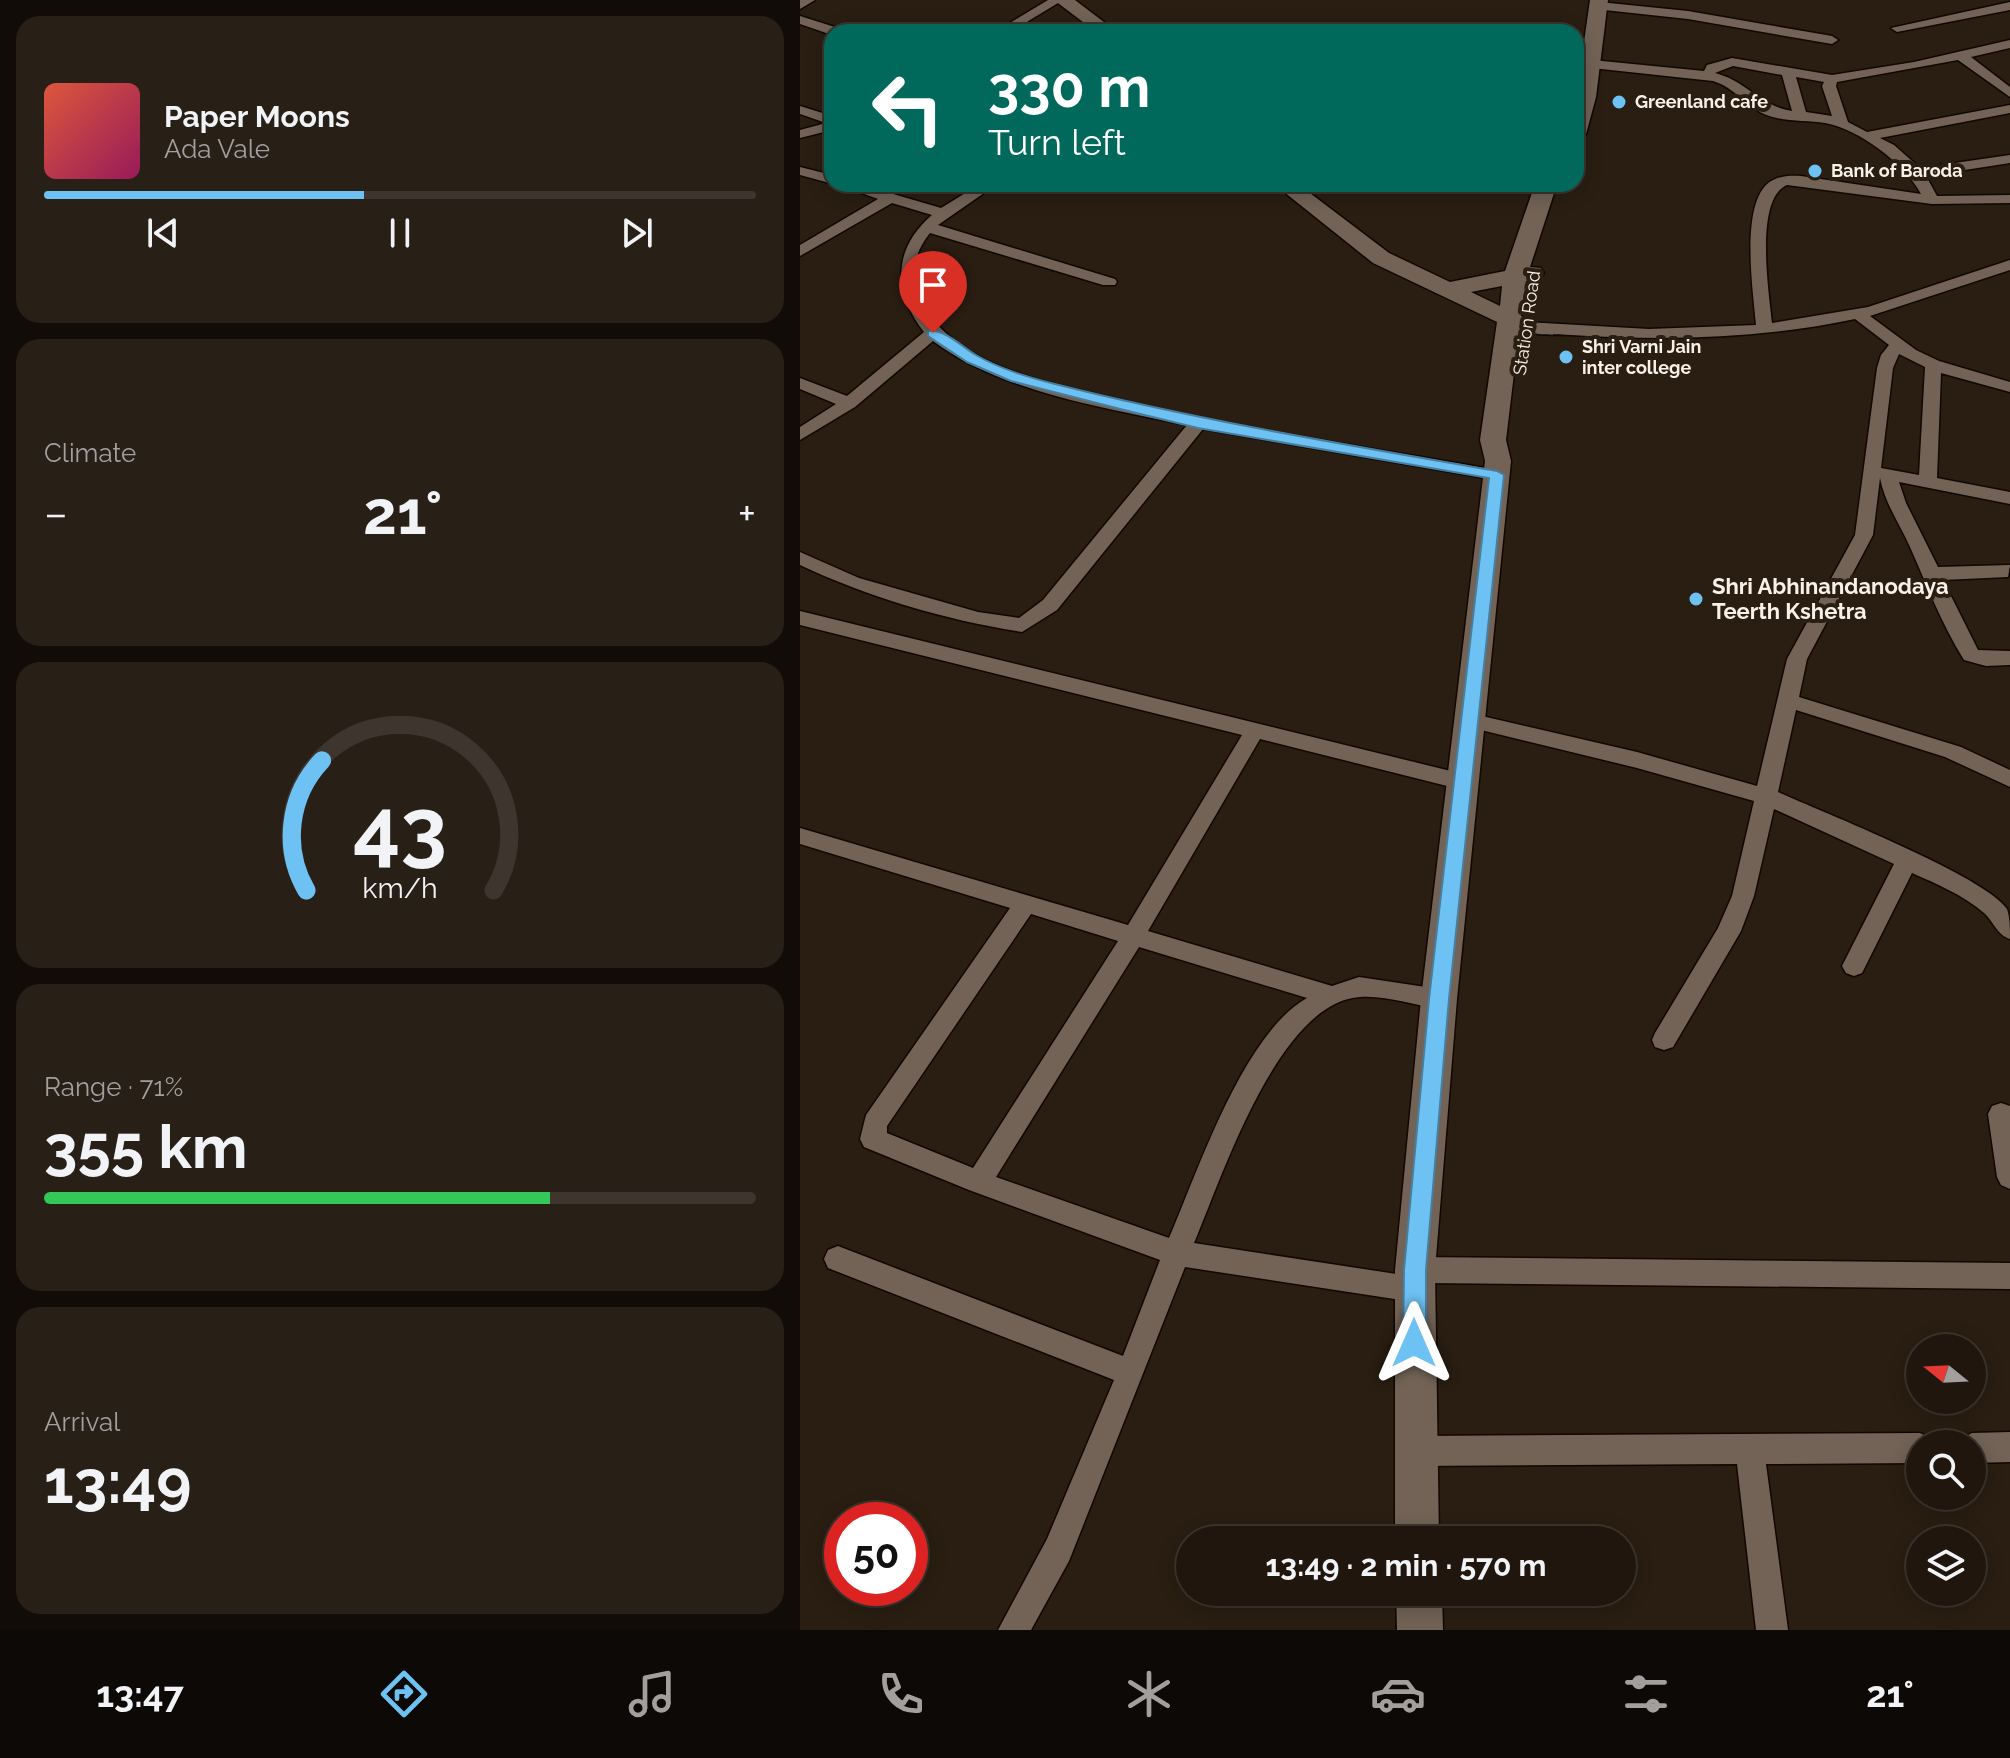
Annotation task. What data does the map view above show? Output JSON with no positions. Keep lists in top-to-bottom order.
{
  "streets": {
    "main road": ["Station Road"]
  },
  "places": [
    "Greenland cafe",
    "Bank of Baroda",
    "Shri Varni Jain inter college",
    "Shri Abhinandanodaya Teerth Kshetra"
  ],
  "north": "left",
  "page": {
    "turn": ["330 m", "Turn left"],
    "song": ["Paper Moons", "Ada Vale"],
    "tile": [
      "Climate",
      ["Range · 71%", "355 km"],
      ["Arrival", "13:49"]
    ],
    "heat": ["−", "21°", "+"],
    "limit": "50",
    "trip": "13:49 · 2 min · 570 m",
    "tabs": ["13:47", "21°"],
    "gauge": ["43", "km/h"]
  }
}
